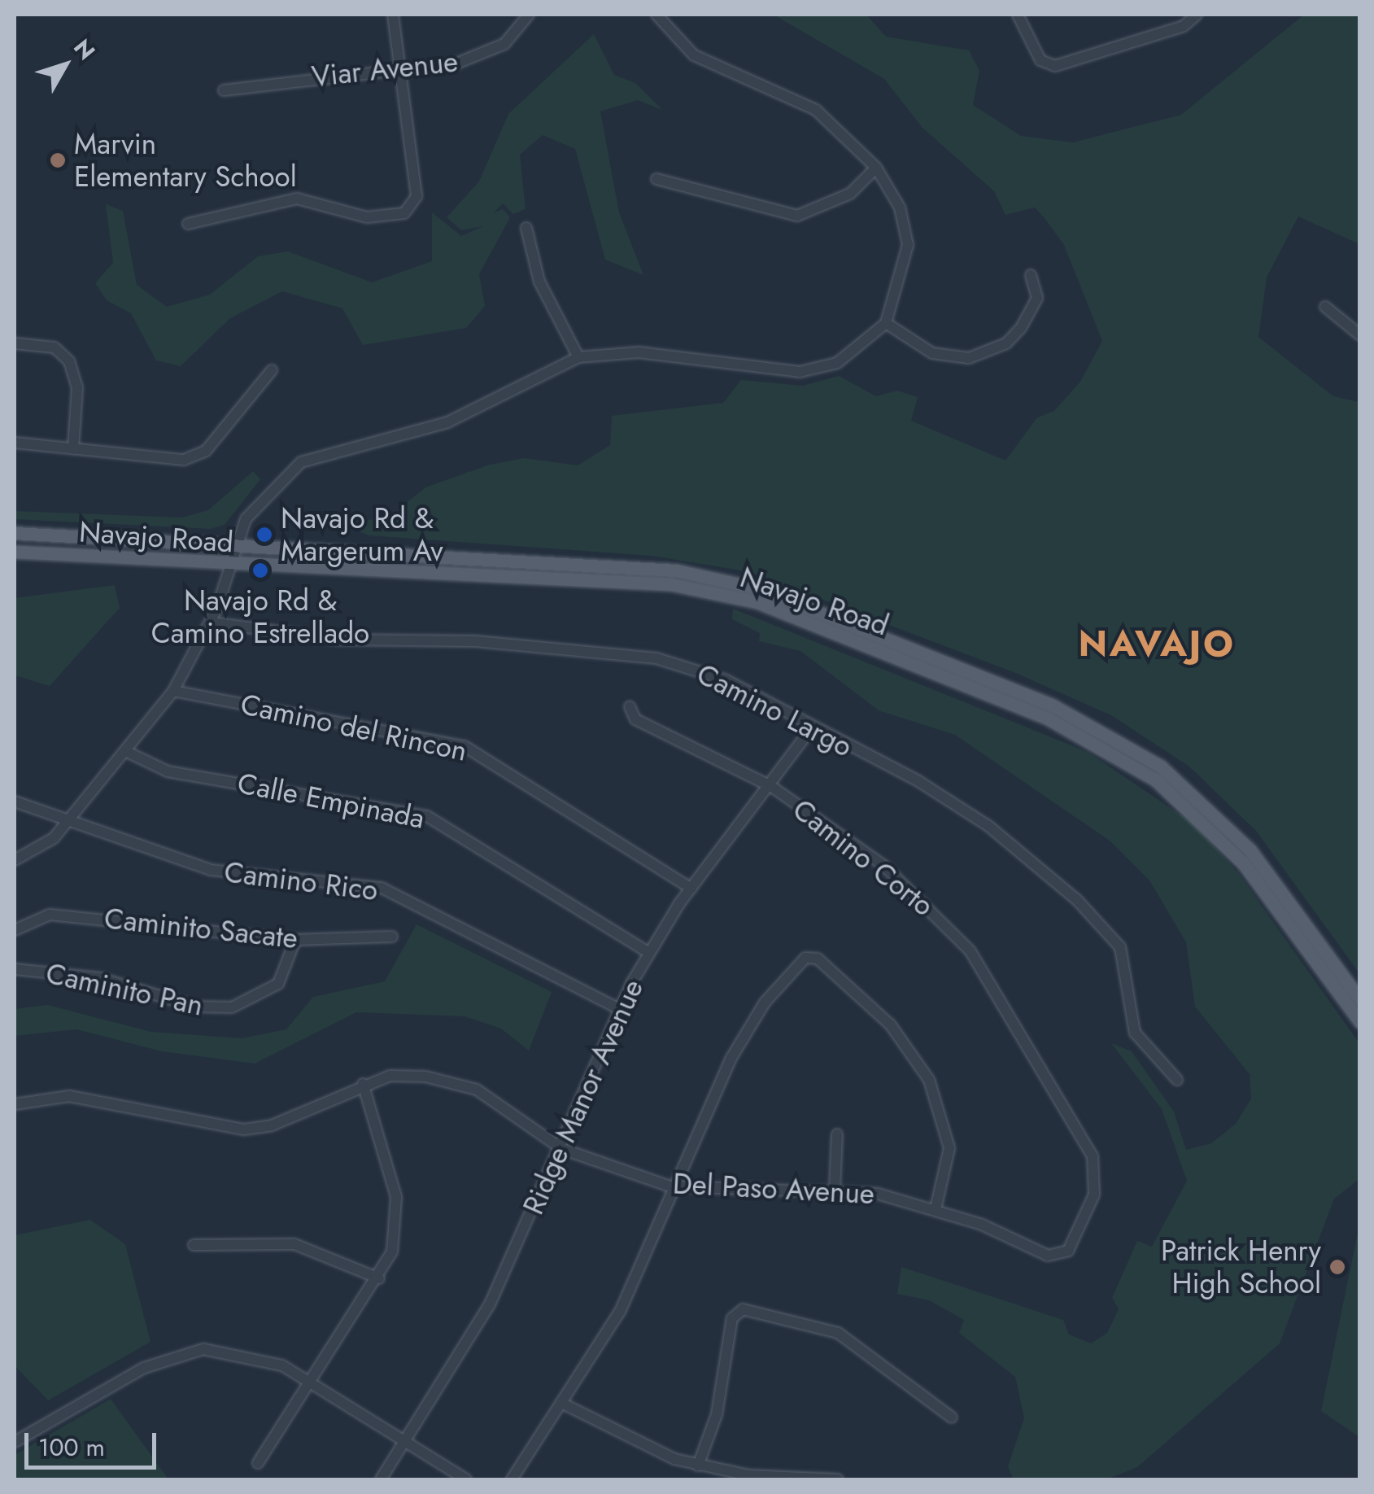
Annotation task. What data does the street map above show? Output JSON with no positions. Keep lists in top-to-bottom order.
{
  "streets": {
    "main road": ["Navajo Road"],
    "street": [
      "Viar Avenue",
      "Camino Largo",
      "Camino del Rincon",
      "Calle Empinada",
      "Camino Corto",
      "Camino Rico",
      "Caminito Sacate",
      "Caminito Pan",
      "Ridge Manor Avenue",
      "Del Paso Avenue"
    ]
  },
  "crossings": [
    ["Camino Largo", "Ridge Manor Avenue"],
    ["Camino del Rincon", "Ridge Manor Avenue"],
    ["Calle Empinada", "Ridge Manor Avenue"],
    ["Camino Corto", "Ridge Manor Avenue"],
    ["Camino Corto", "Del Paso Avenue"],
    ["Camino Rico", "Ridge Manor Avenue"],
    ["Caminito Sacate", "Caminito Pan"],
    ["Ridge Manor Avenue", "Del Paso Avenue"]
  ],
  "districts": ["NAVAJO"],
  "places": [
    "Marvin Elementary School",
    "Navajo Rd & Margerum Av",
    "Navajo Rd & Camino Estrellado",
    "Patrick Henry High School"
  ],
  "scale_bar": "100 m",
  "north": "top right"
}
